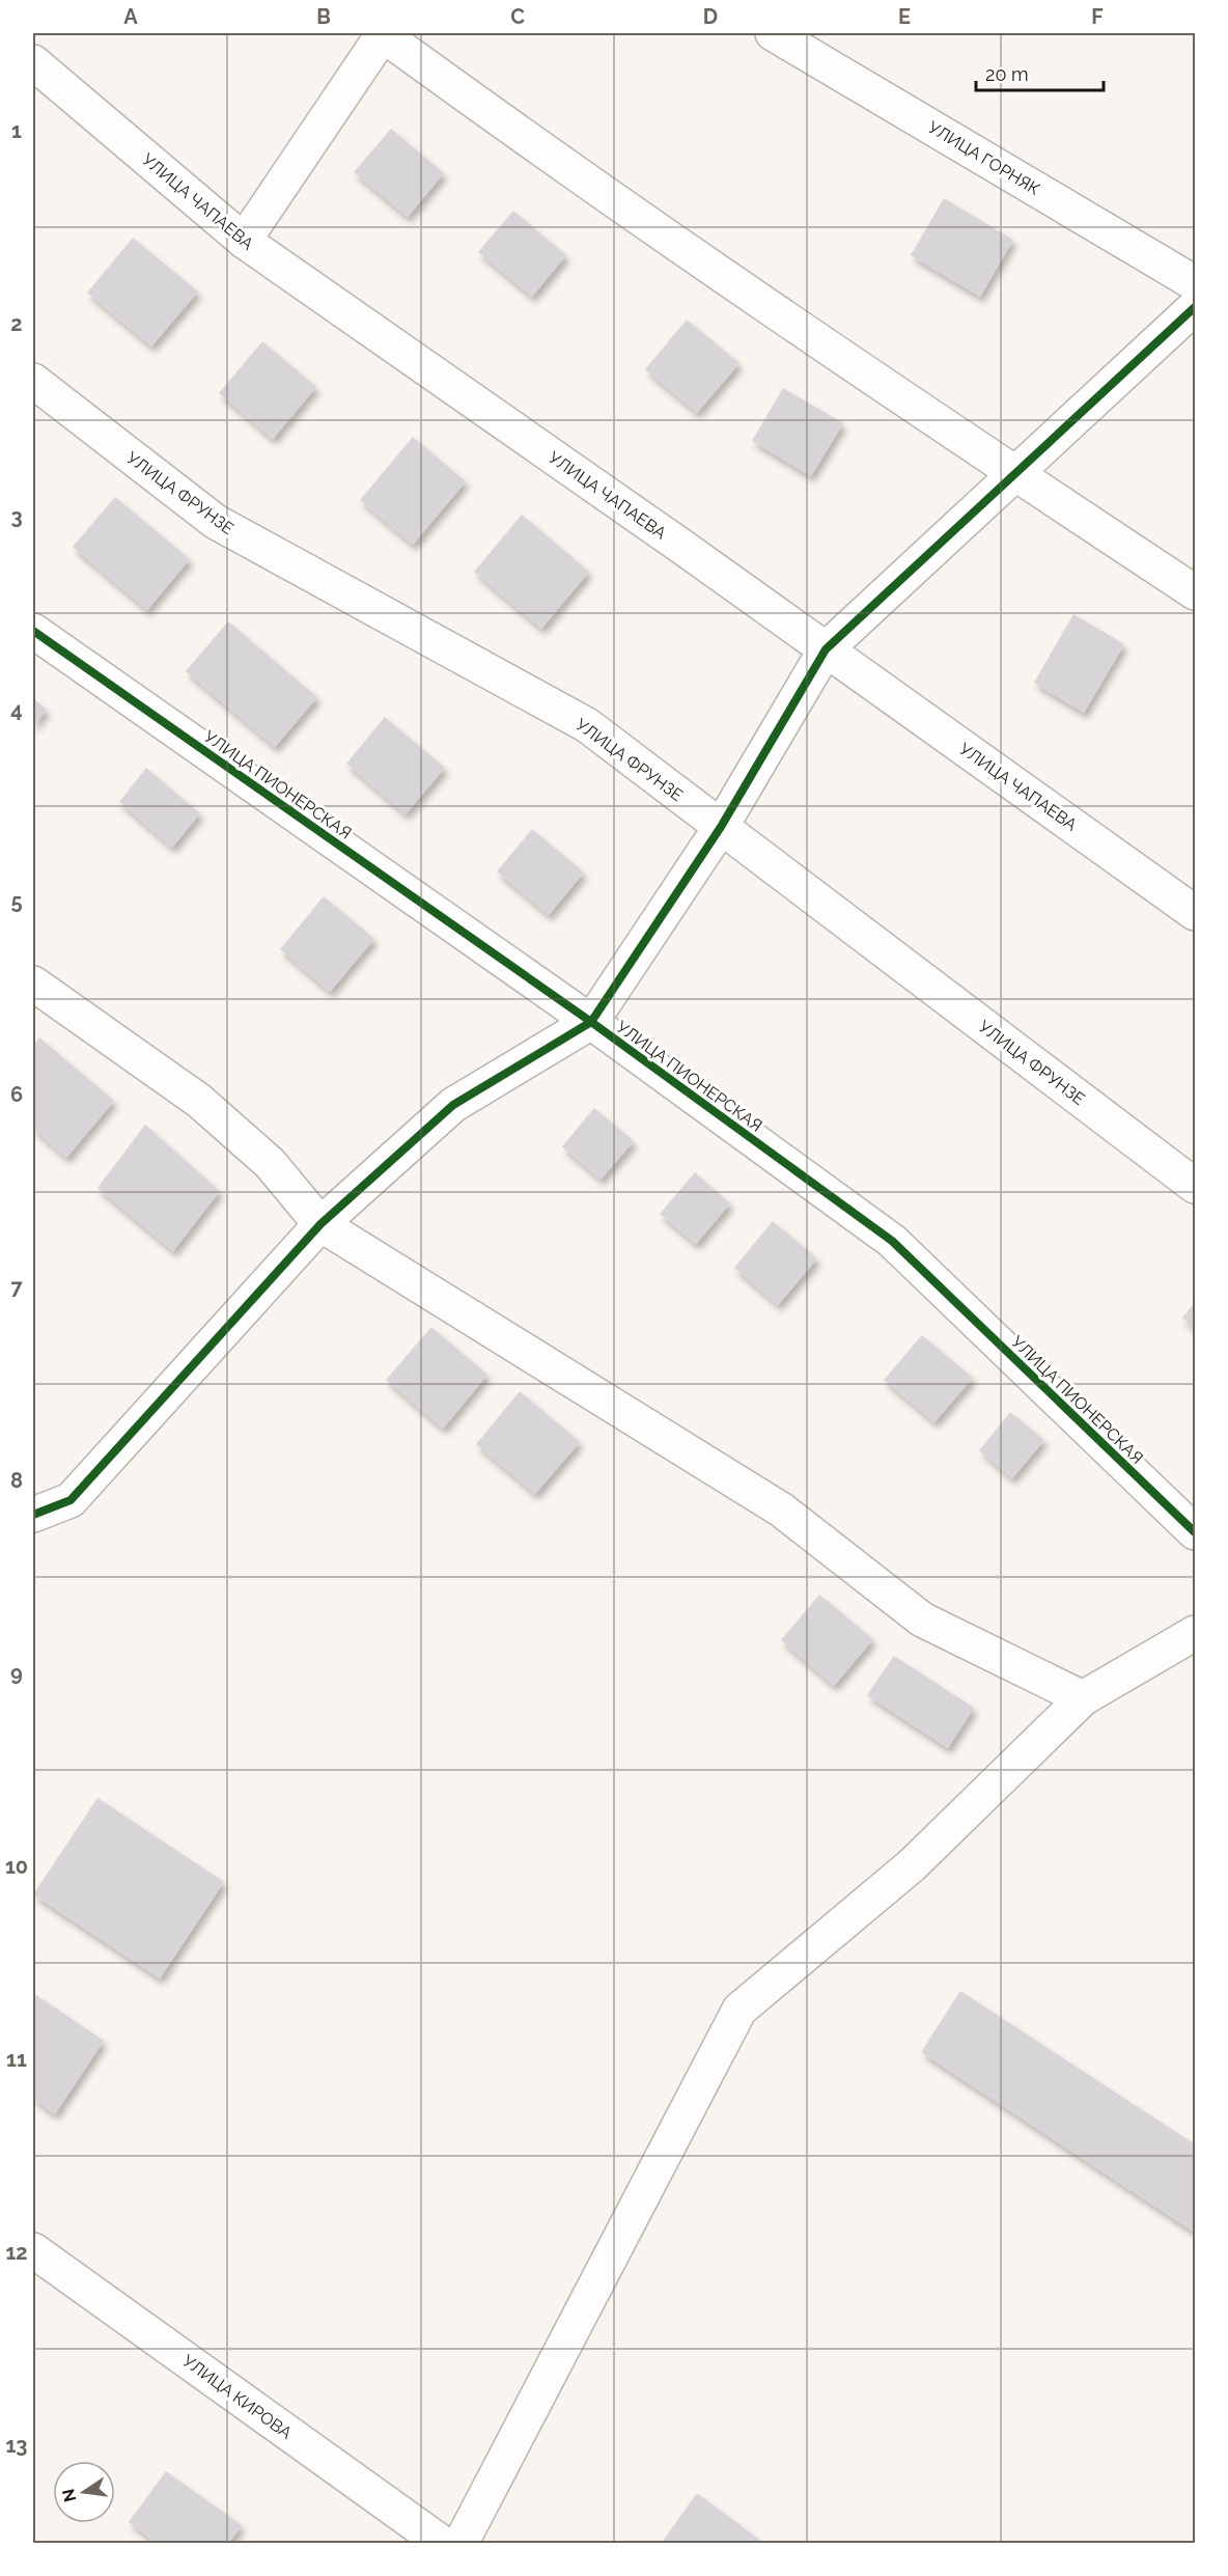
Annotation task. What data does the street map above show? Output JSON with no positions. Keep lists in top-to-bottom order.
{
  "streets": {
    "street": [
      "УЛИЦА ГОРНЯК",
      "УЛИЦА ЧАПАЕВА",
      "УЛИЦА ФРУНЗЕ",
      "УЛИЦА ПИОНЕРСКАЯ",
      "УЛИЦА КИРОВА"
    ]
  },
  "scale_bar": "20 m",
  "north": "left",
  "grid": {
    "columns": [
      "A",
      "B",
      "C",
      "D",
      "E",
      "F"
    ],
    "rows": [
      "1",
      "2",
      "3",
      "4",
      "5",
      "6",
      "7",
      "8",
      "9",
      "10",
      "11",
      "12",
      "13"
    ]
  }
}
